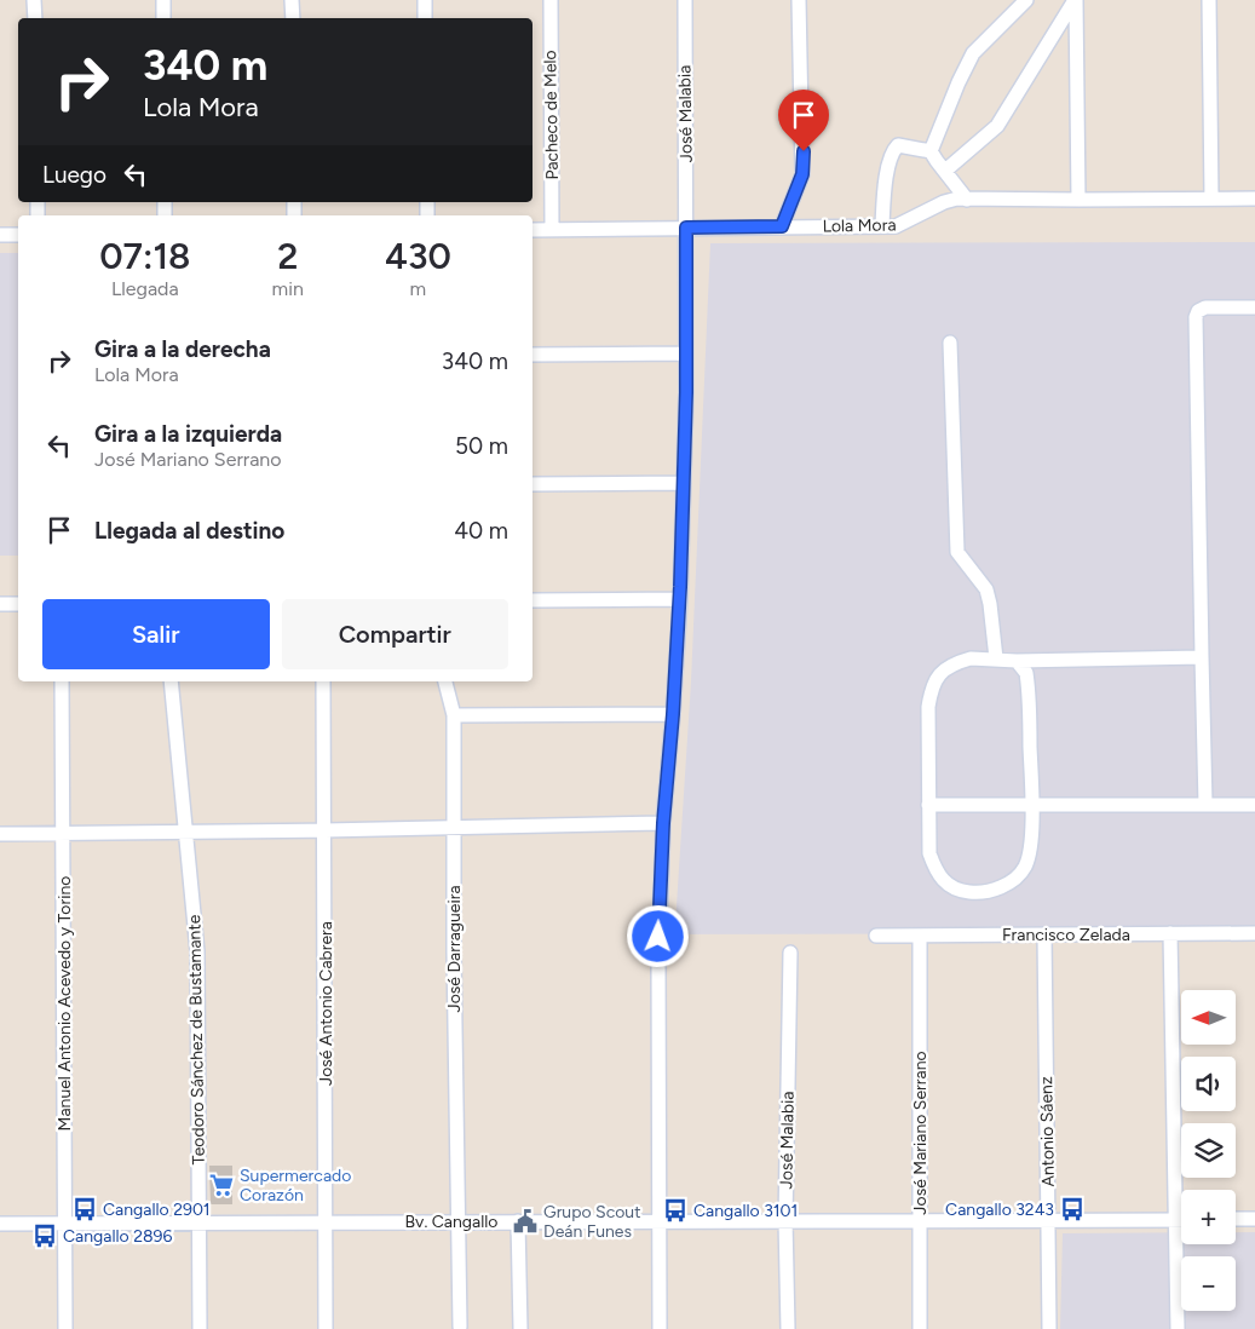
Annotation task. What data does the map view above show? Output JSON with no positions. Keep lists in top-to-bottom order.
{
  "streets": {
    "street": [
      "José Malabia",
      "Pacheco de Melo",
      "Lola Mora",
      "Francisco Zelada",
      "José Darragueira",
      "Manuel Antonio Acevedo y Torino",
      "José Antonio Cabrera",
      "Teodoro Sánchez de Bustamante",
      "Antonio Sáenz",
      "José Mariano Serrano",
      "Bv. Cangallo"
    ]
  },
  "crossings": [
    ["José Malabia", "Lola Mora"],
    ["José Malabia", "Bv. Cangallo"],
    ["Pacheco de Melo", "Lola Mora"],
    ["Francisco Zelada", "Antonio Sáenz"],
    ["Francisco Zelada", "José Mariano Serrano"],
    ["José Darragueira", "Bv. Cangallo"],
    ["Manuel Antonio Acevedo y Torino", "Bv. Cangallo"],
    ["José Antonio Cabrera", "Bv. Cangallo"],
    ["Teodoro Sánchez de Bustamante", "Bv. Cangallo"],
    ["Antonio Sáenz", "Bv. Cangallo"],
    ["José Mariano Serrano", "Bv. Cangallo"]
  ],
  "places": {
    "supermarket": ["Supermercado Corazón"],
    "bus stop": [
      "Cangallo 2901",
      "Cangallo 3243",
      "Cangallo 3101",
      "Cangallo 2896"
    ],
    "public building": ["Grupo Scout Deán Funes"]
  },
  "north": "left",
  "page": {
    "turn": ["340 m", "Lola Mora"],
    "then": "Luego",
    "eta": [
      "07:18",
      "Llegada",
      "2",
      "min",
      "430",
      "m"
    ],
    "list": [
      {
        "name": "Gira a la derecha",
        "note": "Lola Mora",
        "value": "340 m"
      },
      {
        "name": "Gira a la izquierda",
        "note": "José Mariano Serrano",
        "value": "50 m"
      },
      {
        "name": "Llegada al destino",
        "value": "40 m"
      }
    ],
    "buttons": ["Salir", "Compartir"],
    "map_buttons": ["+", "−"]
  }
}
